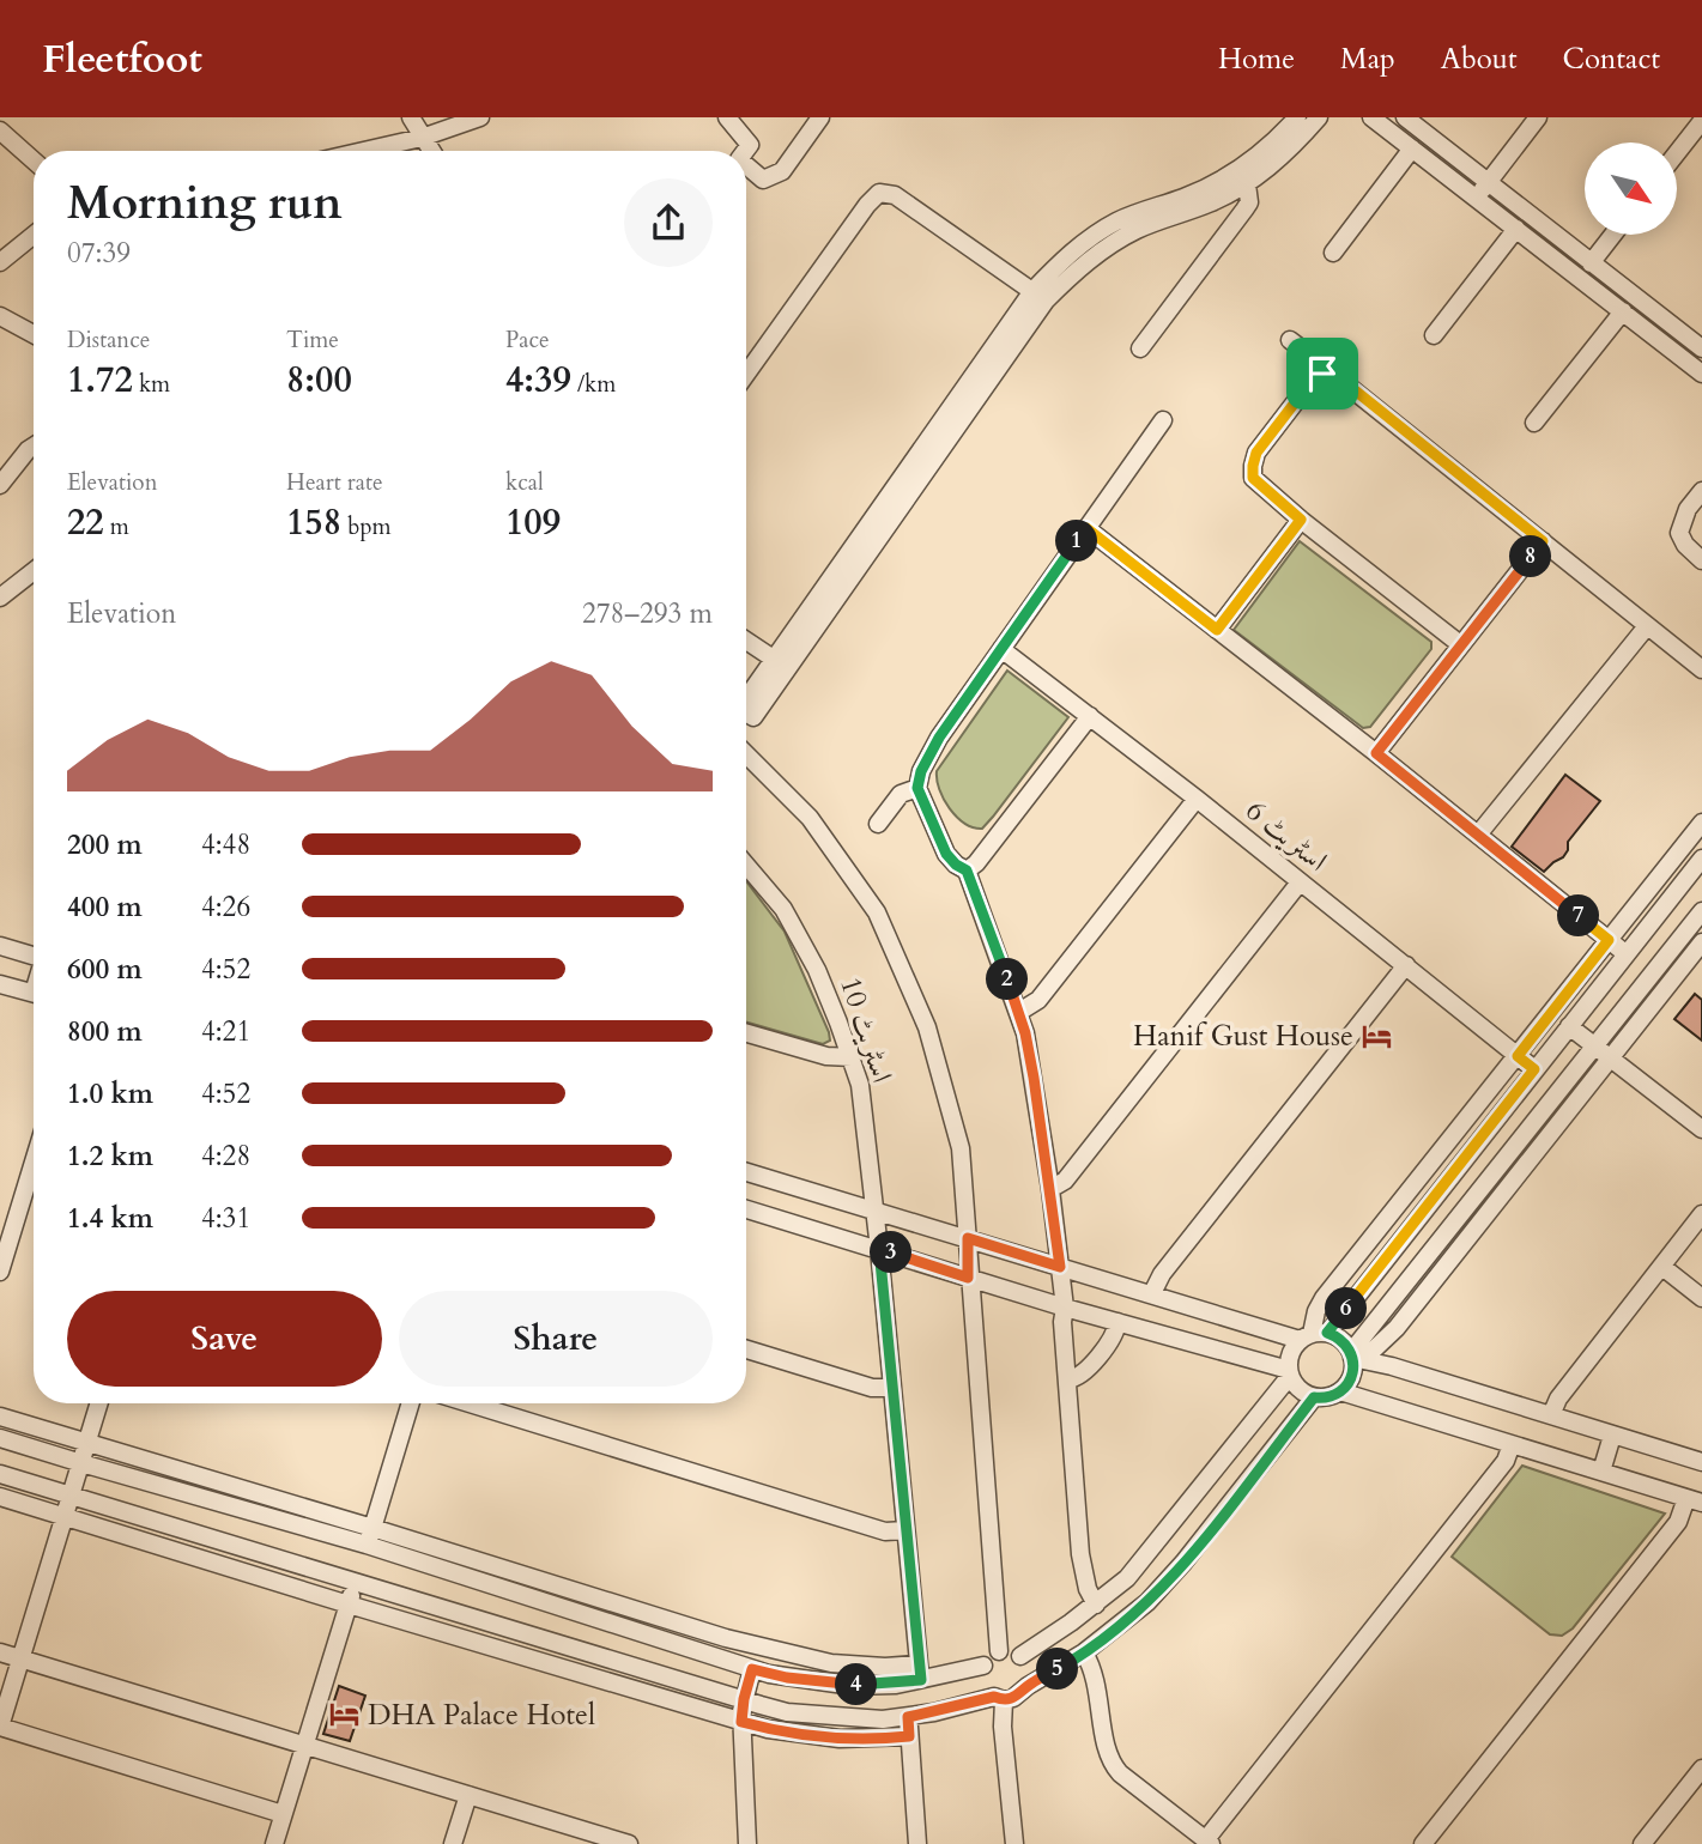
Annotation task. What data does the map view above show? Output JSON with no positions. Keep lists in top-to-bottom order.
{
  "streets": {
    "street": ["اسٹریٹ 6", "اسٹریٹ 10"]
  },
  "places": {
    "hotel": ["Hanif Gust House", "DHA Palace Hotel"]
  },
  "north": "bottom right",
  "page": {
    "header": "Fleetfoot",
    "nav": [
      "Home",
      "Map",
      "About",
      "Contact"
    ],
    "heading": ["Morning run", "07:39"],
    "stats": [
      ["Distance", "1.72 km"],
      ["Time", "8:00"],
      ["Pace", "4:39 /km"],
      ["Elevation", "22 m"],
      ["Heart rate", "158 bpm"],
      ["kcal", "109"]
    ],
    "pins": [
      "1",
      "8",
      "7",
      "2",
      "3",
      "6",
      "5",
      "4"
    ],
    "chart": ["Elevation", "278–293 m"],
    "list": [
      {
        "name": "200 m",
        "note": "4:48"
      },
      {
        "name": "400 m",
        "note": "4:26"
      },
      {
        "name": "600 m",
        "note": "4:52"
      },
      {
        "name": "800 m",
        "note": "4:21"
      },
      {
        "name": "1.0 km",
        "note": "4:52"
      },
      {
        "name": "1.2 km",
        "note": "4:28"
      },
      {
        "name": "1.4 km",
        "note": "4:31"
      }
    ],
    "buttons": ["Save", "Share"]
  }
}
